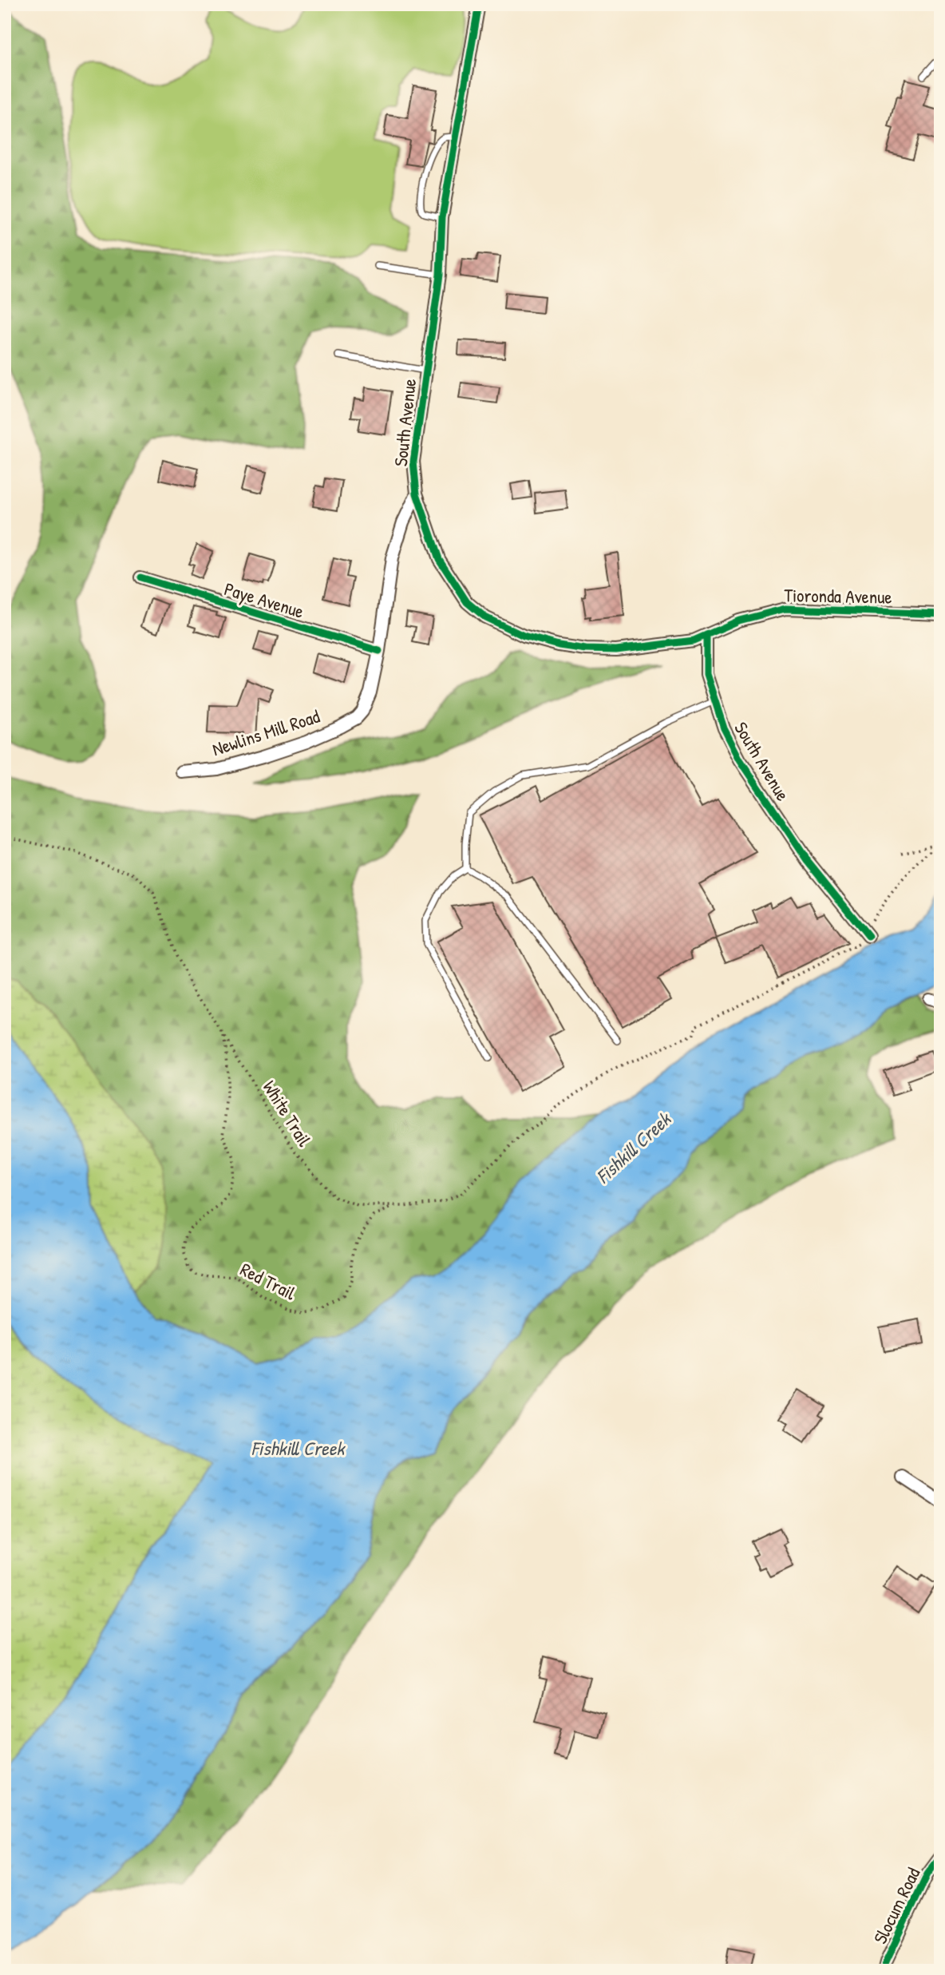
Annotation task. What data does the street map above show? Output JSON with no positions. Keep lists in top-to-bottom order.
{
  "streets": {
    "street": [
      "South Avenue",
      "Tioronda Avenue",
      "Paye Avenue",
      "Newlins Mill Road",
      "Slocum Road"
    ],
    "path": ["White Trail", "Red Trail"]
  },
  "crossings": [
    ["South Avenue", "Tioronda Avenue"],
    ["South Avenue", "Newlins Mill Road"],
    ["South Avenue", "White Trail"],
    ["Paye Avenue", "Newlins Mill Road"],
    ["White Trail", "Red Trail"]
  ],
  "water": ["Fishkill Creek"]
}
